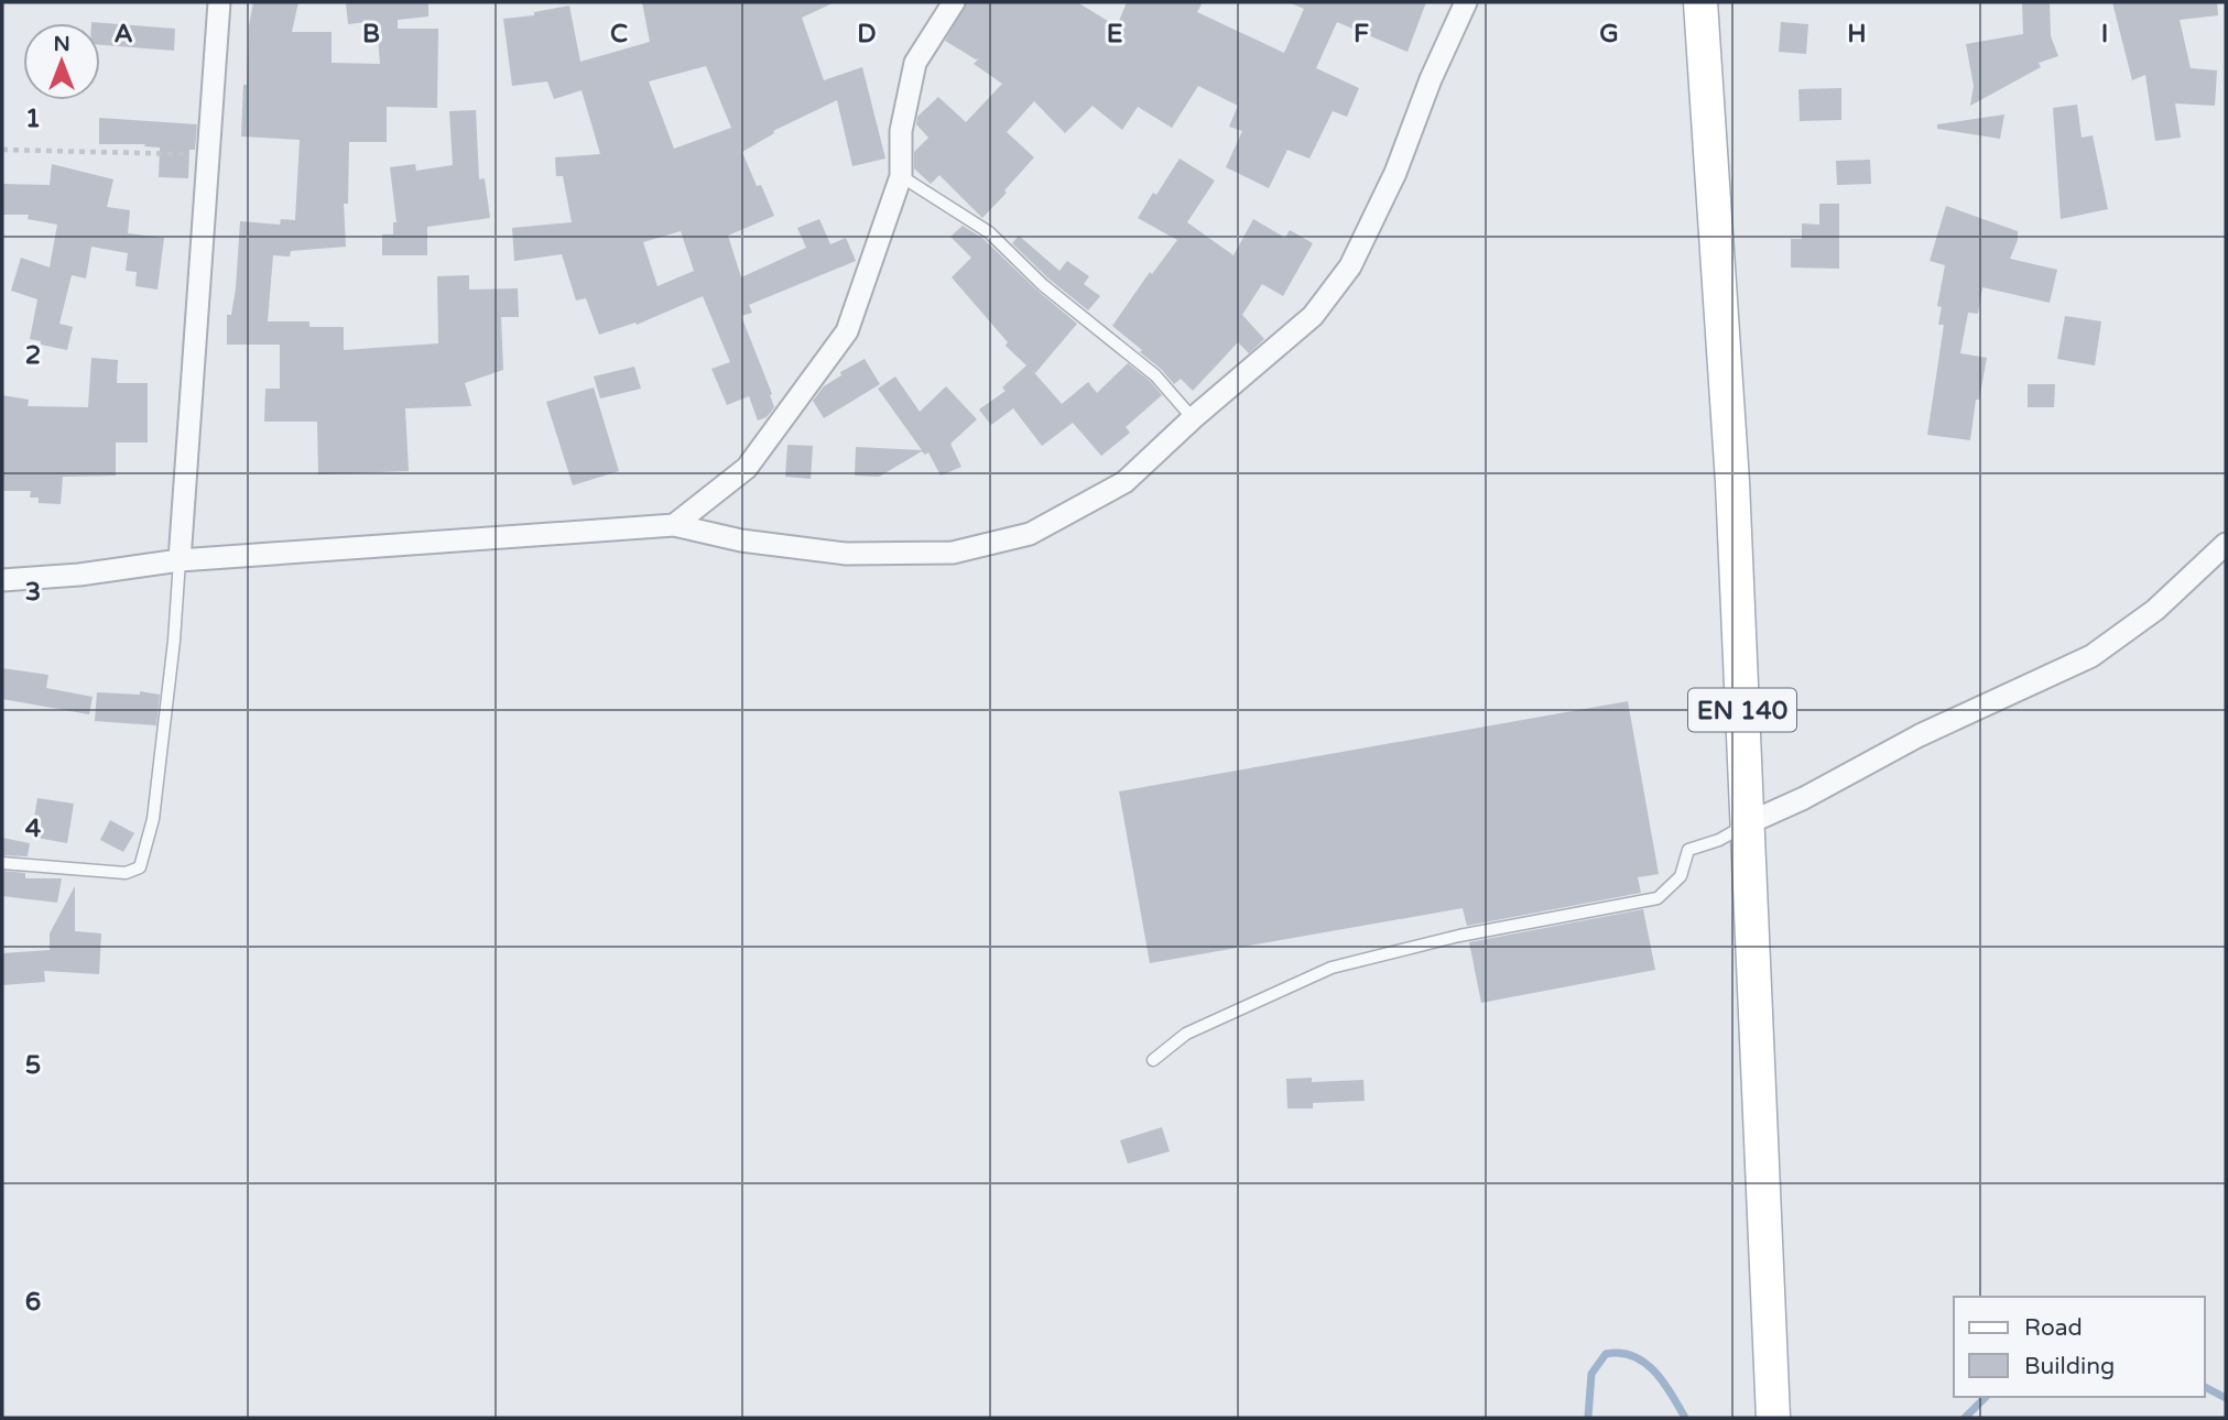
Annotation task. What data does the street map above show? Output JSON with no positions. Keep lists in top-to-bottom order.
{
  "streets": {
    "main road": ["EN 140"]
  },
  "legend": ["Road", "Building"],
  "north": "top",
  "grid": {
    "columns": [
      "A",
      "B",
      "C",
      "D",
      "E",
      "F",
      "G",
      "H",
      "I"
    ],
    "rows": [
      "1",
      "2",
      "3",
      "4",
      "5",
      "6"
    ]
  }
}
